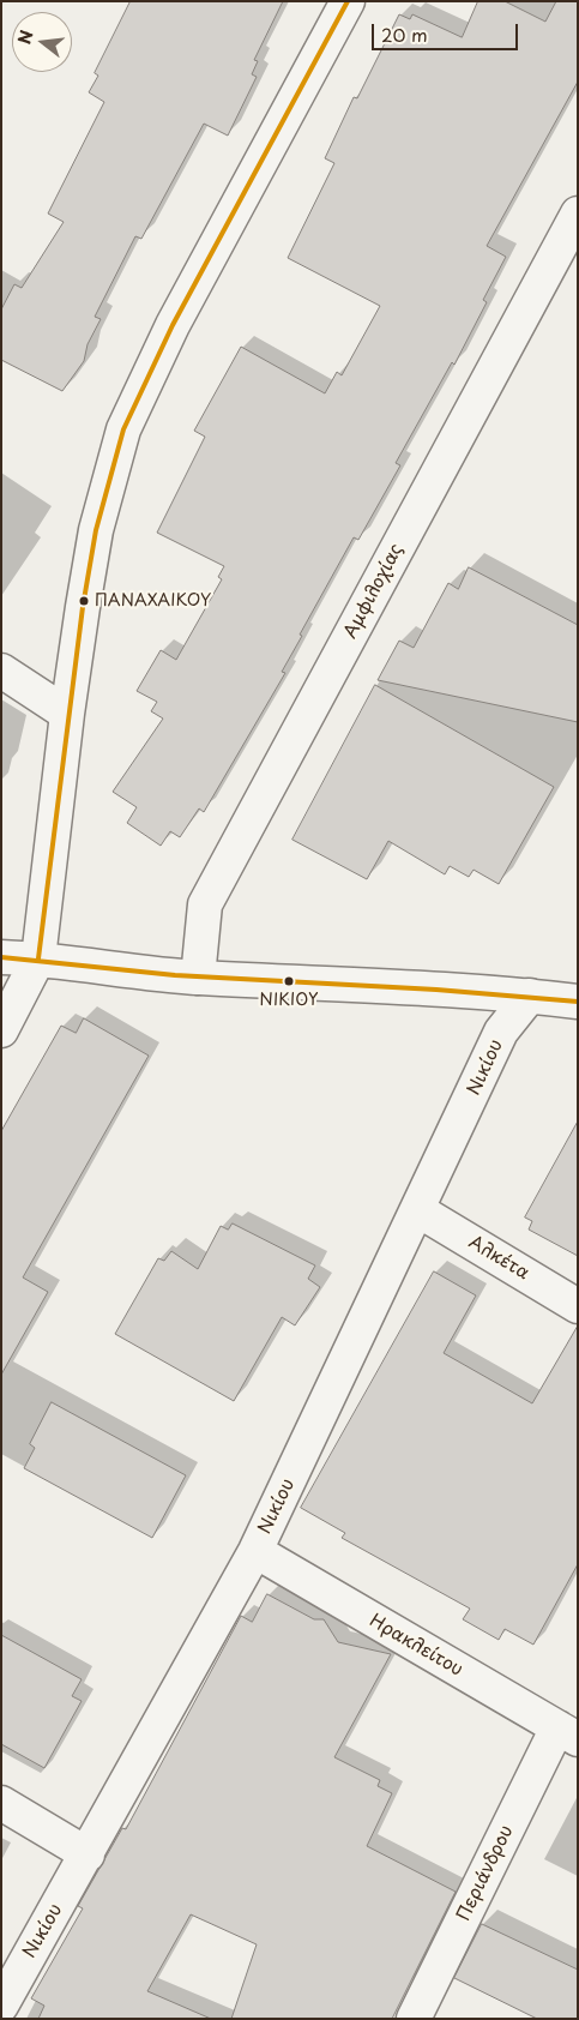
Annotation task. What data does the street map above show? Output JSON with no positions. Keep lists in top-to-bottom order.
{
  "streets": {
    "street": [
      "Αμφιλοχίας",
      "Νικίου",
      "Αλκέτα",
      "Ηρακλείτου",
      "Περιάνδρου"
    ]
  },
  "crossings": [
    ["Νικίου", "Αλκέτα"],
    ["Νικίου", "Ηρακλείτου"],
    ["Ηρακλείτου", "Περιάνδρου"]
  ],
  "places": ["ΠΑΝΑΧΑΙΚΟΥ", "ΝΙΚΙΟΥ"],
  "scale_bar": "20 m",
  "north": "left"
}
